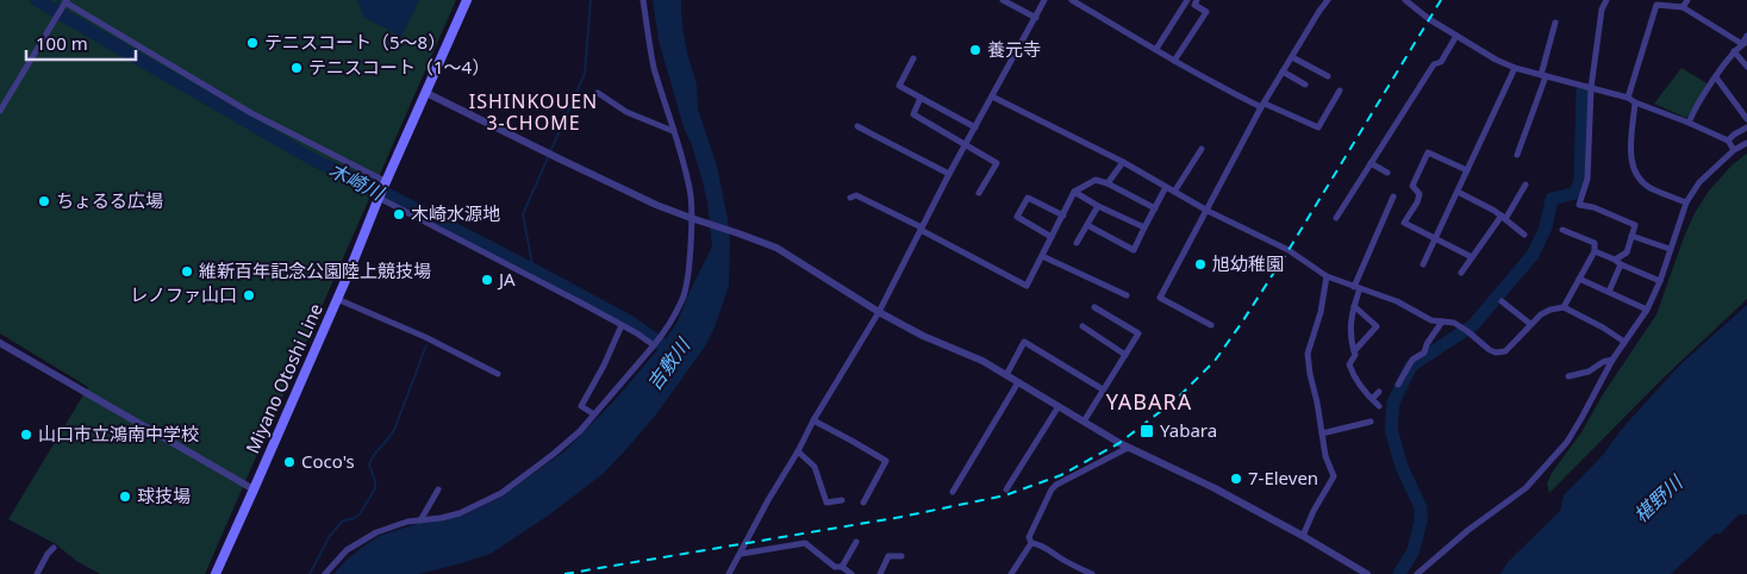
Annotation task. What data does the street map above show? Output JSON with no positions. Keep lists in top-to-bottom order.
{
  "streets": {
    "main road": ["Miyano Otoshi Line"]
  },
  "districts": ["ISHINKOUEN 3-CHOME", "YABARA"],
  "water": ["木崎川", "吉敷川", "椹野川"],
  "places": {
    "other": [
      "テニスコート（5～8）",
      "養元寺",
      "テニスコート（1～4）",
      "ちょるる広場",
      "木崎水源地",
      "旭幼稚園",
      "維新百年記念公園陸上競技場",
      "JA",
      "レノファ山口",
      "山口市立鴻南中学校",
      "Coco's",
      "7-Eleven",
      "球技場"
    ],
    "transit": ["Yabara"]
  },
  "scale_bar": "100 m"
}
